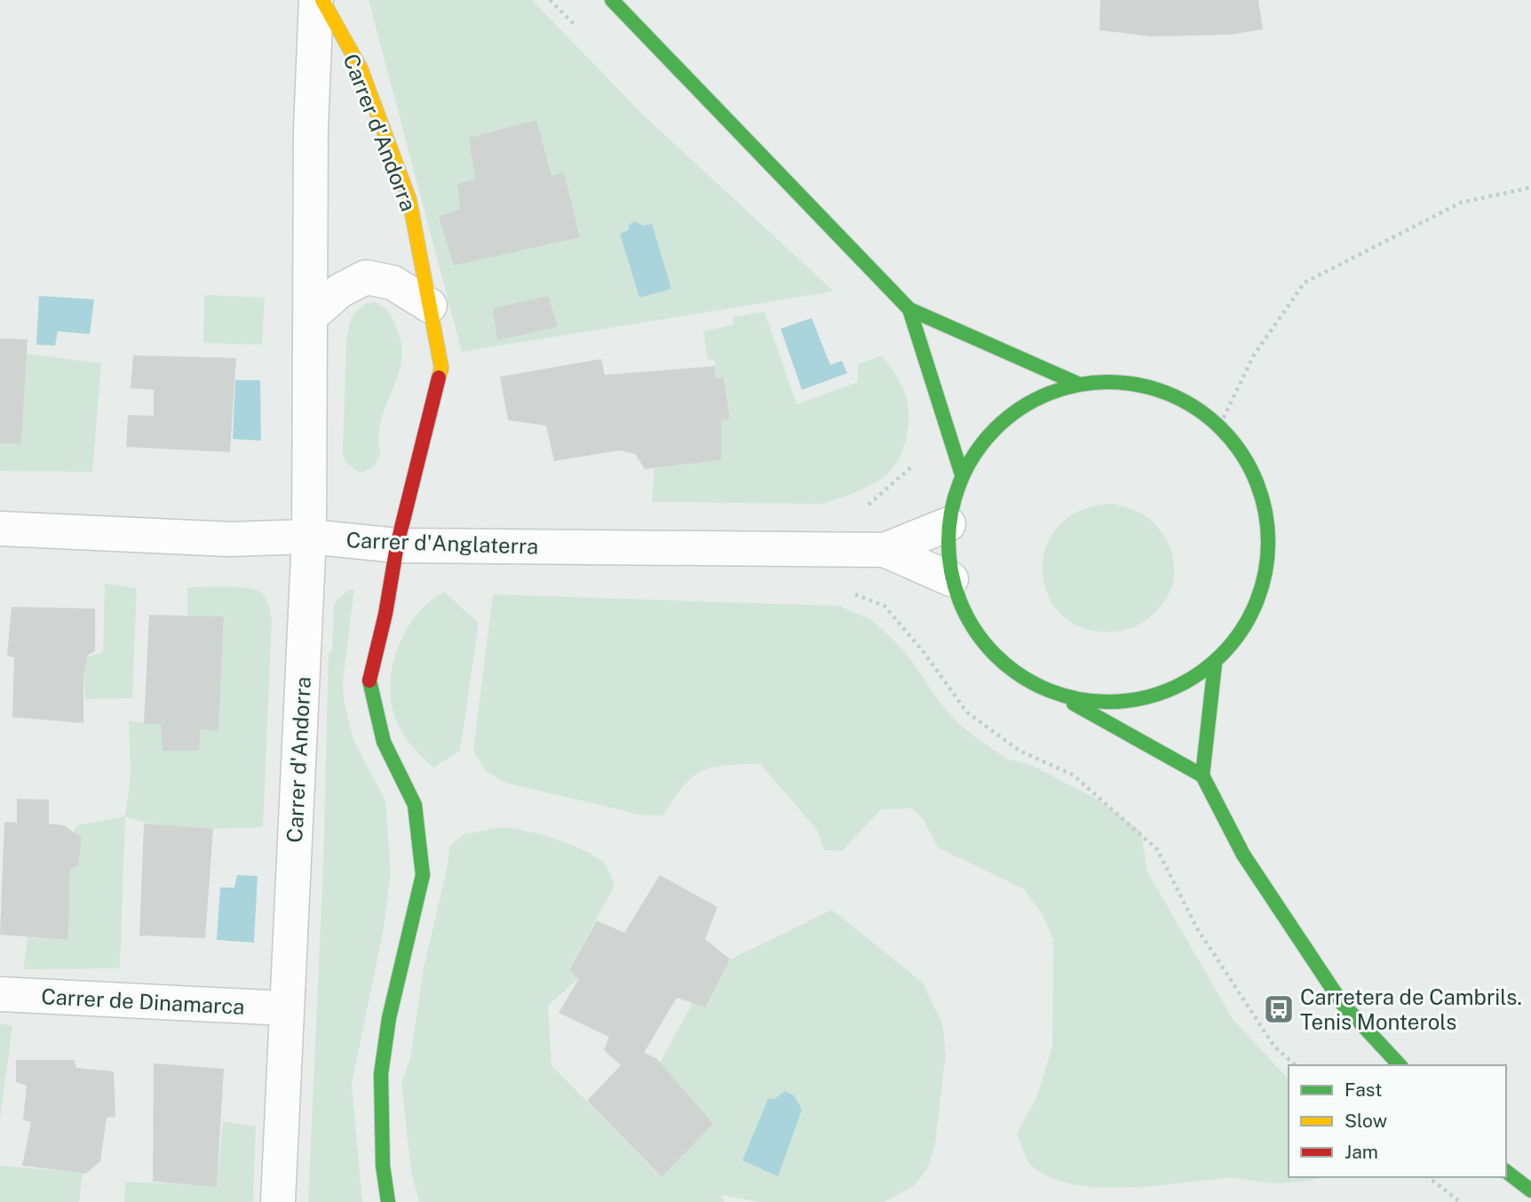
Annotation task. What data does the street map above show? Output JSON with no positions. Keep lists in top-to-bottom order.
{
  "streets": {
    "main road": ["Carrer d'Andorra"],
    "street": ["Carrer d'Anglaterra", "Carrer de Dinamarca"]
  },
  "crossings": [
    ["Carrer d'Andorra", "Carrer d'Anglaterra"],
    ["Carrer d'Andorra", "Carrer de Dinamarca"]
  ],
  "places": {
    "bus stop": ["Carretera de Cambrils. Tenis Monterols"]
  },
  "legend": ["Fast", "Slow", "Jam"]
}
